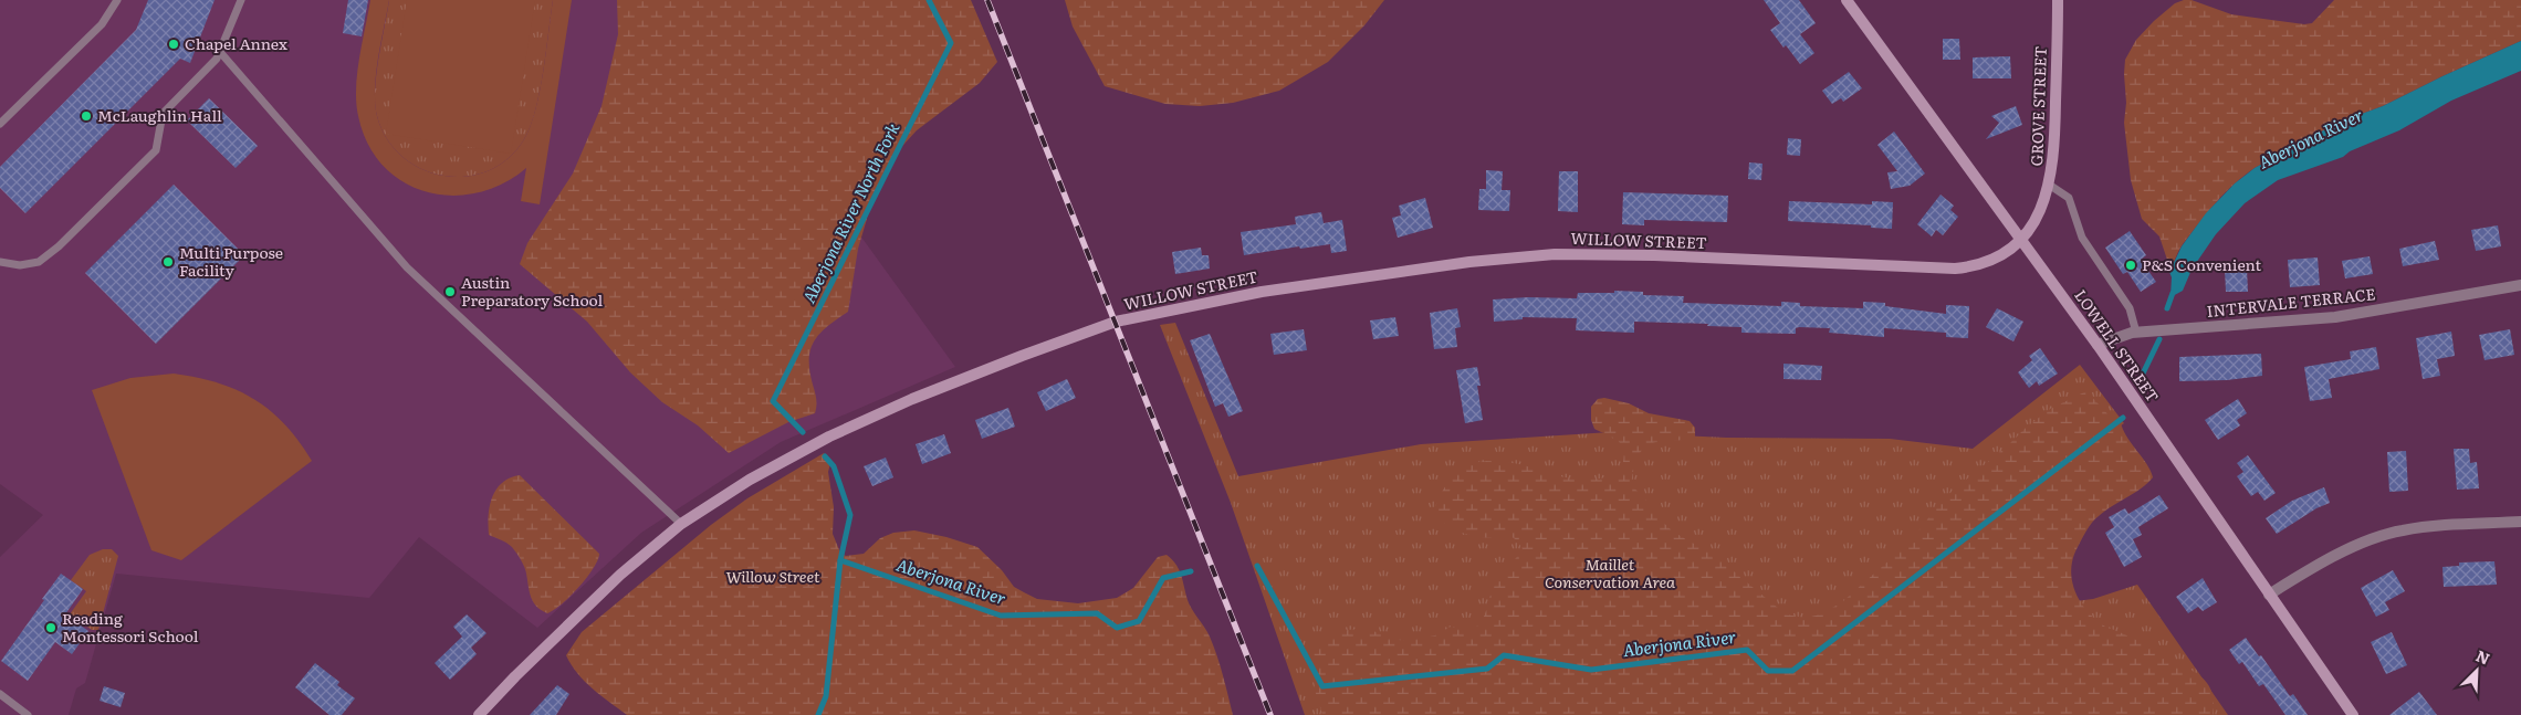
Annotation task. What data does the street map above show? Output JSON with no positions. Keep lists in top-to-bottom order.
{
  "streets": {
    "main road": ["GROVE STREET", "WILLOW STREET", "LOWELL STREET"],
    "street": ["INTERVALE TERRACE"]
  },
  "crossings": [
    ["GROVE STREET", "WILLOW STREET"],
    ["GROVE STREET", "LOWELL STREET"],
    ["WILLOW STREET", "LOWELL STREET"],
    ["INTERVALE TERRACE", "LOWELL STREET"]
  ],
  "water": ["Aberjona River", "Aberjona River North Fork"],
  "parks": ["Maillet Conservation Area", "Willow Street"],
  "places": [
    "Chapel Annex",
    "McLaughlin Hall",
    "Multi Purpose Facility",
    "P&S Convenient",
    "Austin Preparatory School",
    "Reading Montessori School"
  ],
  "north": "top right"
}
